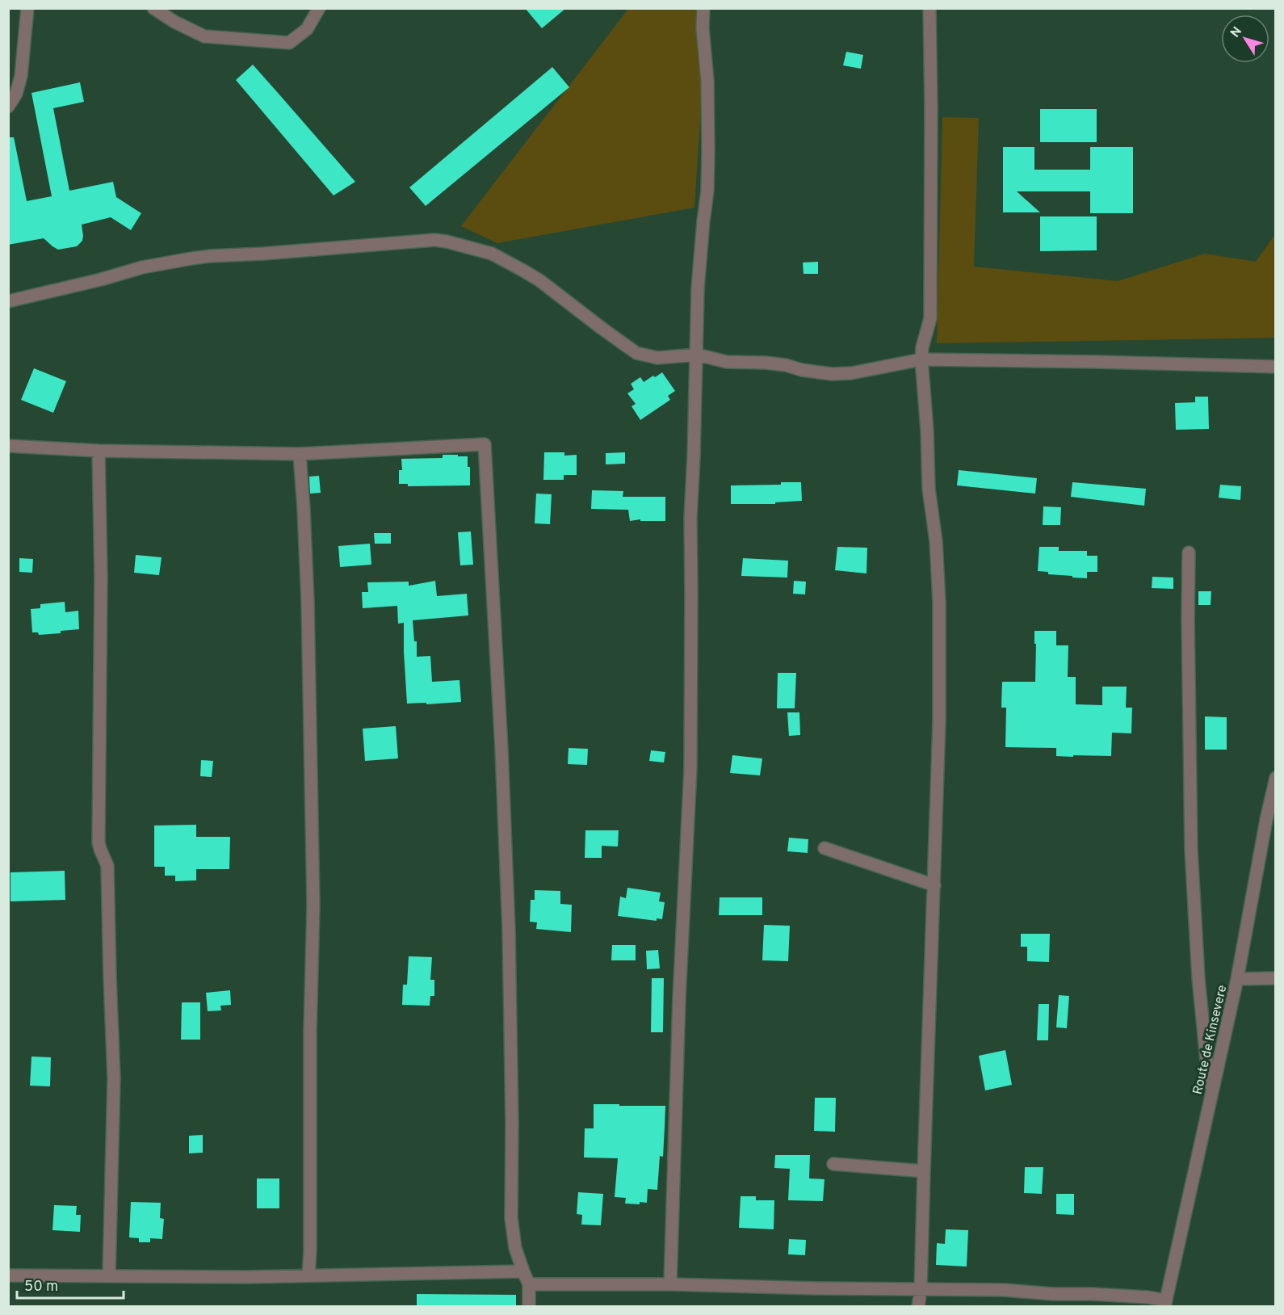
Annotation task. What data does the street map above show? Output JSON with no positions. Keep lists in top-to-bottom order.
{
  "streets": {
    "street": ["Route de Kinsevere"]
  },
  "scale_bar": "50 m",
  "north": "top left"
}
